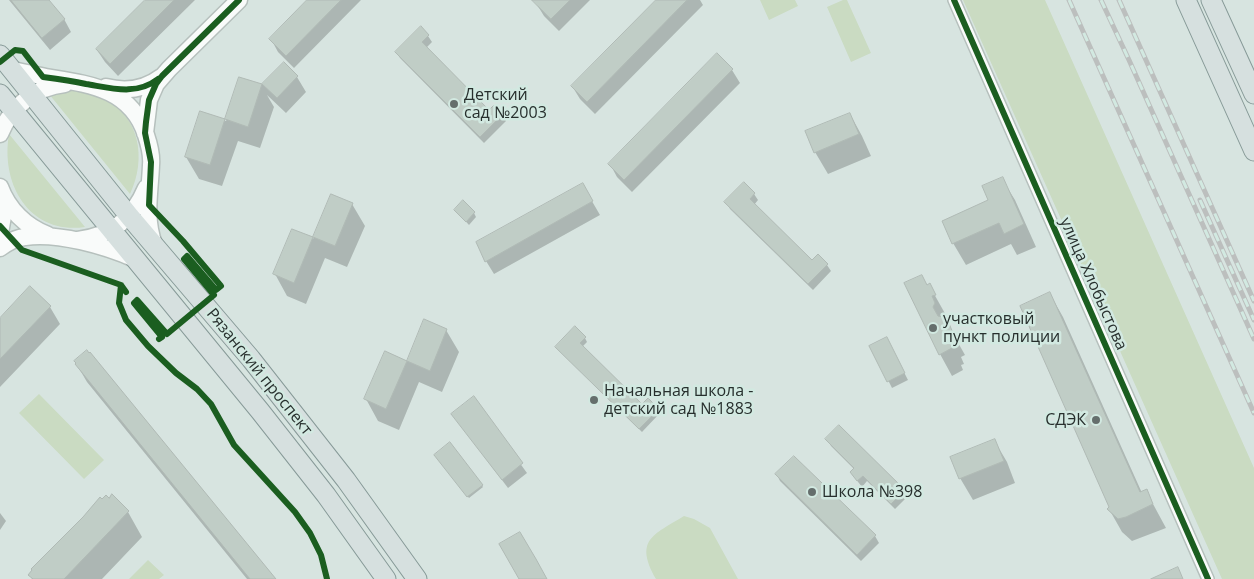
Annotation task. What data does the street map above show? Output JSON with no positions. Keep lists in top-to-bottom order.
{
  "streets": {
    "main road": ["Рязанский проспект"],
    "street": ["улица Хлобыстова"]
  },
  "places": [
    "Детский сад №2003",
    "участковый пункт полиции",
    "Начальная школа - детский сад №1883",
    "СДЭК",
    "Школа №398"
  ]
}
